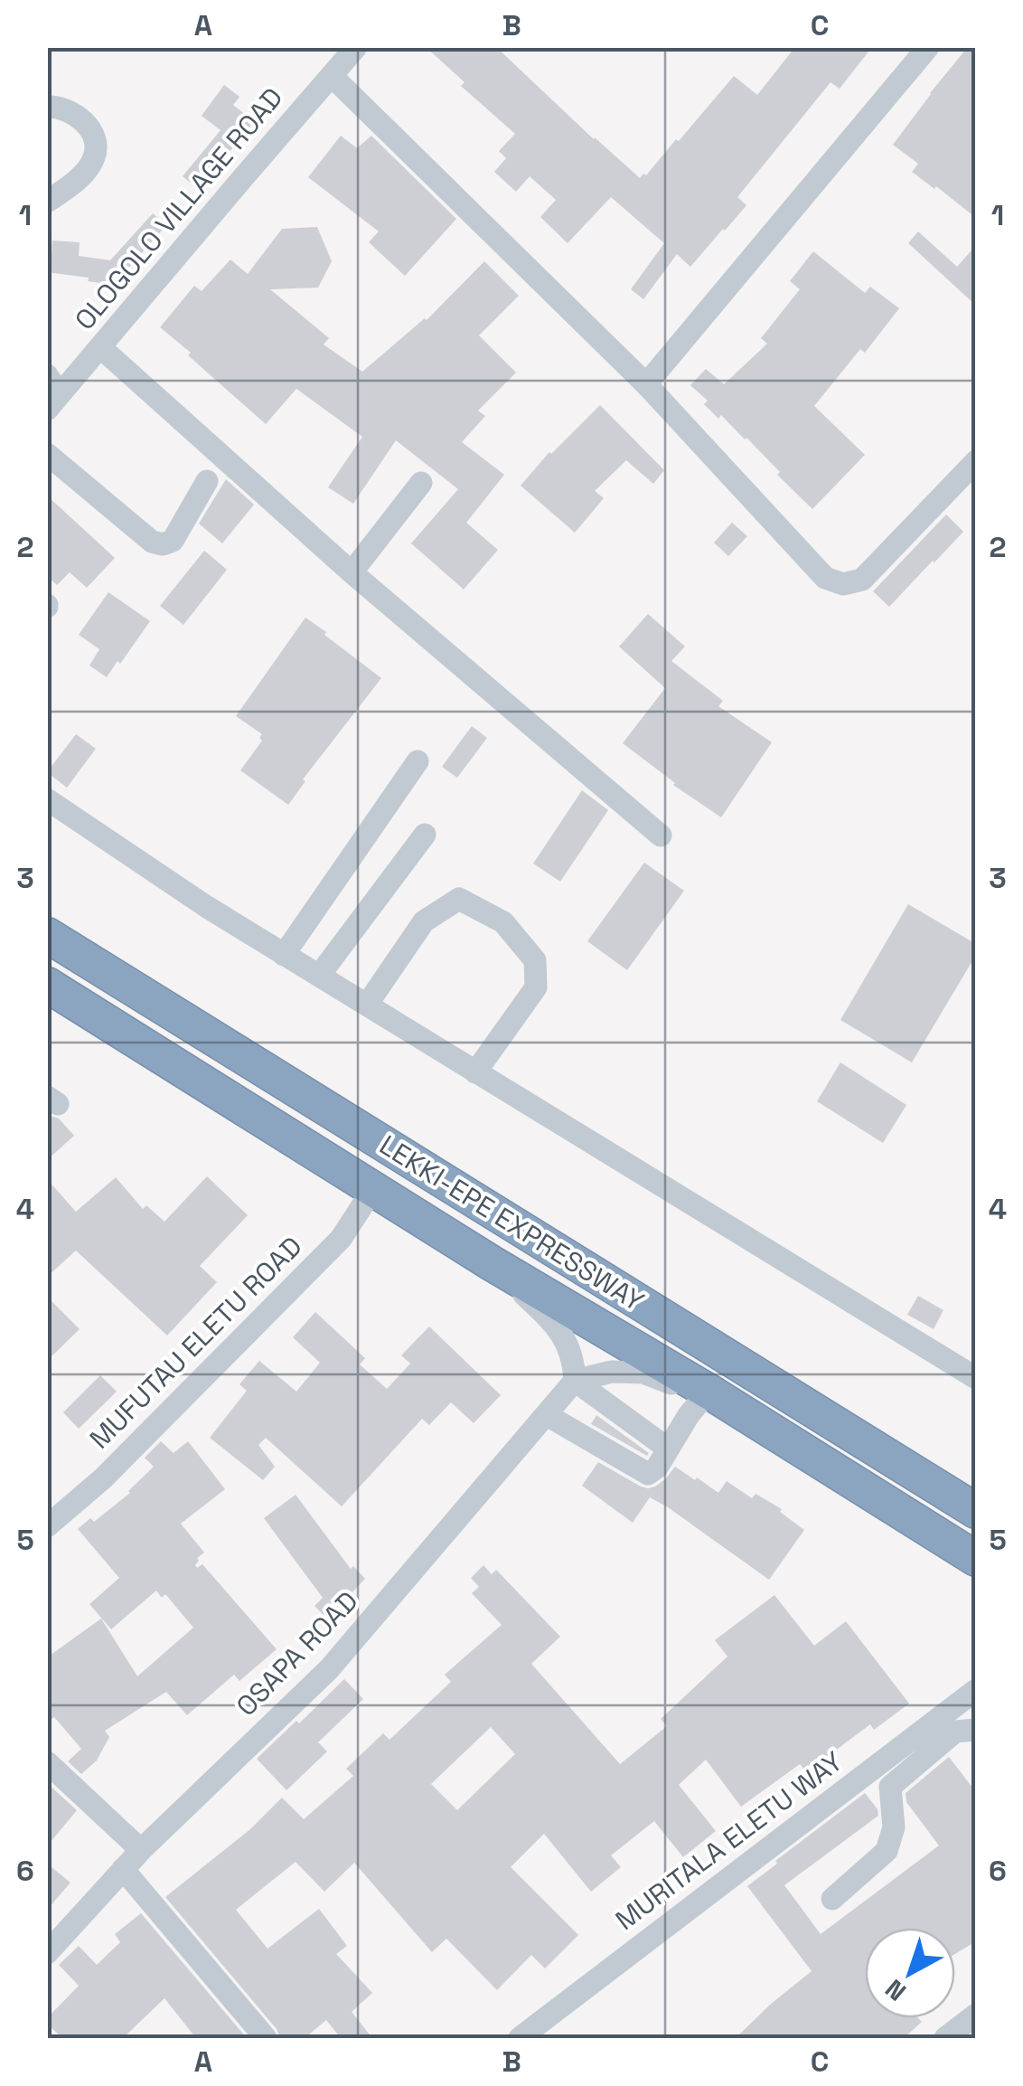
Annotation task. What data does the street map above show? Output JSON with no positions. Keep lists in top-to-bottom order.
{
  "streets": {
    "highway": ["LEKKI-EPE EXPRESSWAY"],
    "street": [
      "OLOGOLO VILLAGE ROAD",
      "MUFUTAU ELETU ROAD",
      "OSAPA ROAD",
      "MURITALA ELETU WAY"
    ]
  },
  "crossings": [
    ["LEKKI-EPE EXPRESSWAY", "MUFUTAU ELETU ROAD"]
  ],
  "north": "bottom left",
  "grid": {
    "columns": ["A", "B", "C"],
    "rows": [
      "1",
      "2",
      "3",
      "4",
      "5",
      "6"
    ]
  }
}
